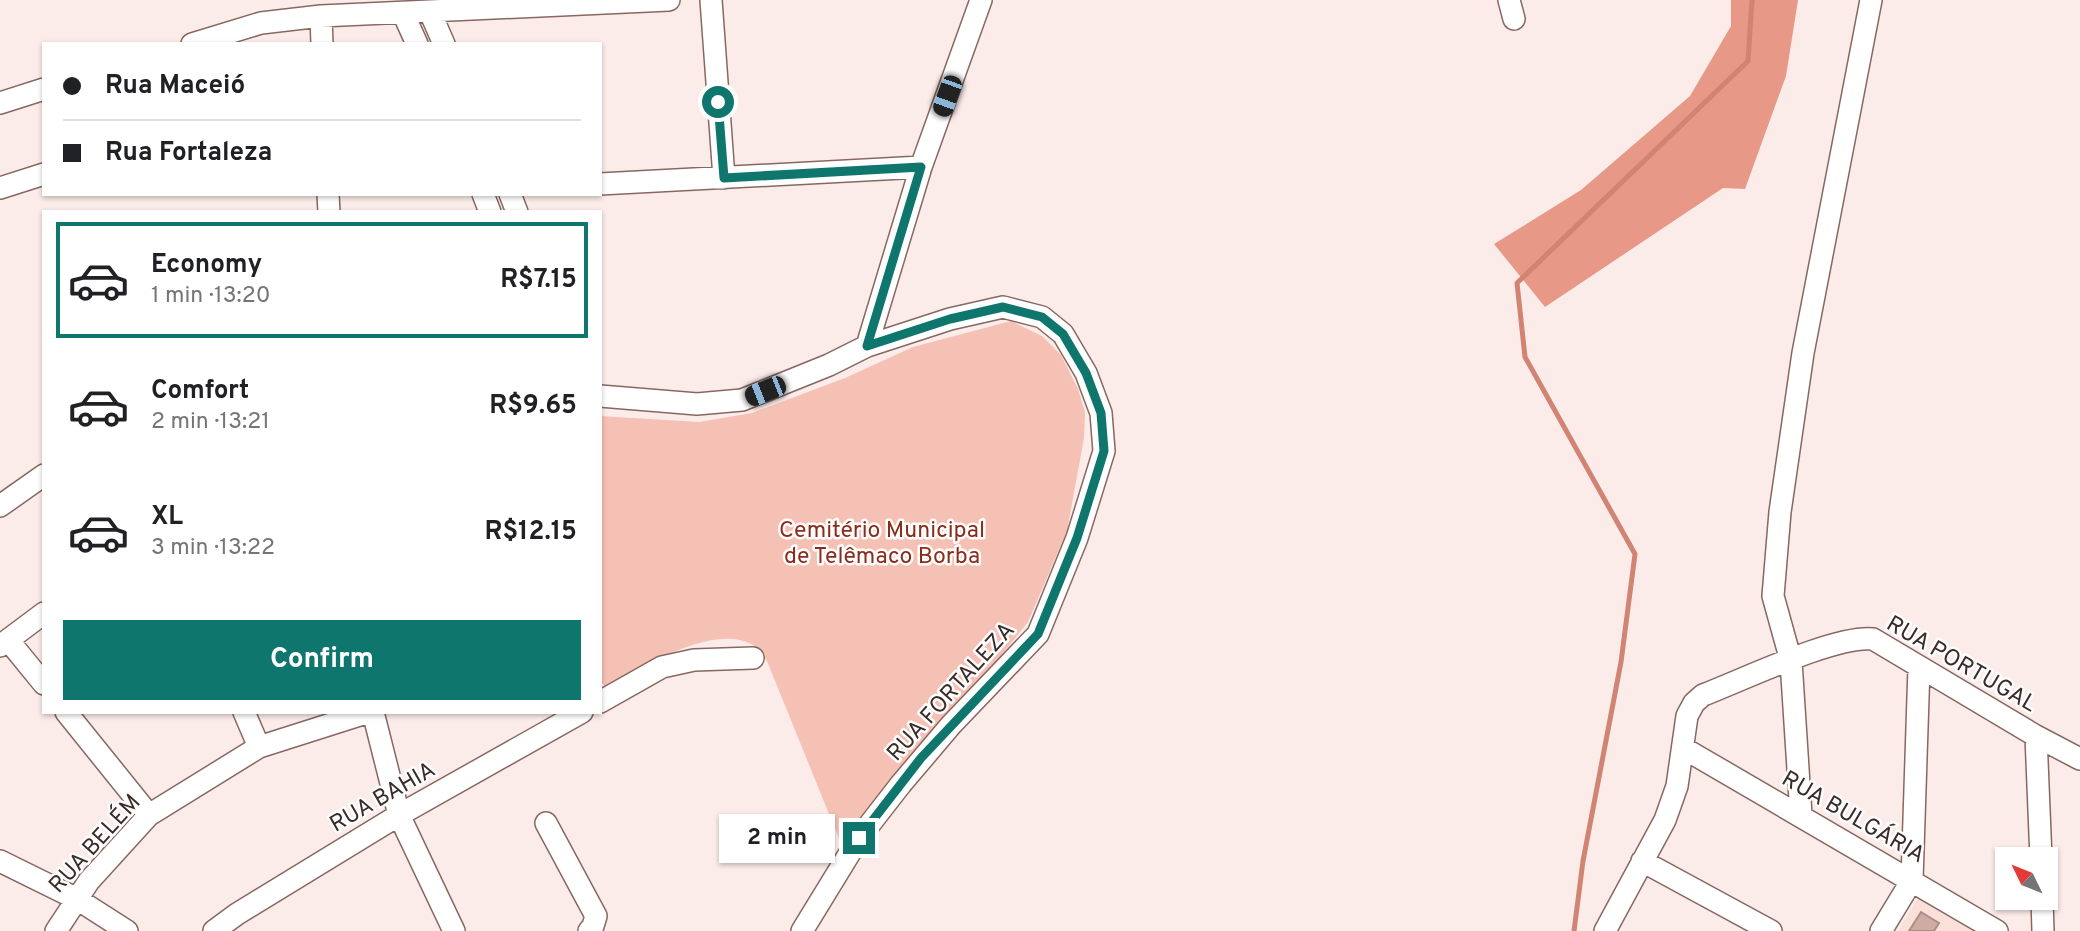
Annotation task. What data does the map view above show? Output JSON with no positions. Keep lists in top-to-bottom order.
{
  "streets": {
    "street": [
      "RUA PORTUGAL",
      "RUA FORTALEZA",
      "RUA BAHIA",
      "RUA BULGÁRIA",
      "RUA BELÉM"
    ]
  },
  "crossings": [
    ["RUA PORTUGAL", "RUA BULGÁRIA"]
  ],
  "parks": ["Cemitério Municipal de Telêmaco Borba"],
  "north": "top left",
  "page": {
    "banner": ["Rua Maceió", "Rua Fortaleza"],
    "list": [
      {
        "name": "Economy",
        "note": "1 min · 13:20",
        "value": "R$7.15"
      },
      {
        "name": "Comfort",
        "note": "2 min · 13:21",
        "value": "R$9.65"
      },
      {
        "name": "XL",
        "note": "3 min · 13:22",
        "value": "R$12.15"
      }
    ],
    "buttons": "Confirm",
    "bubble": "2 min"
  }
}
